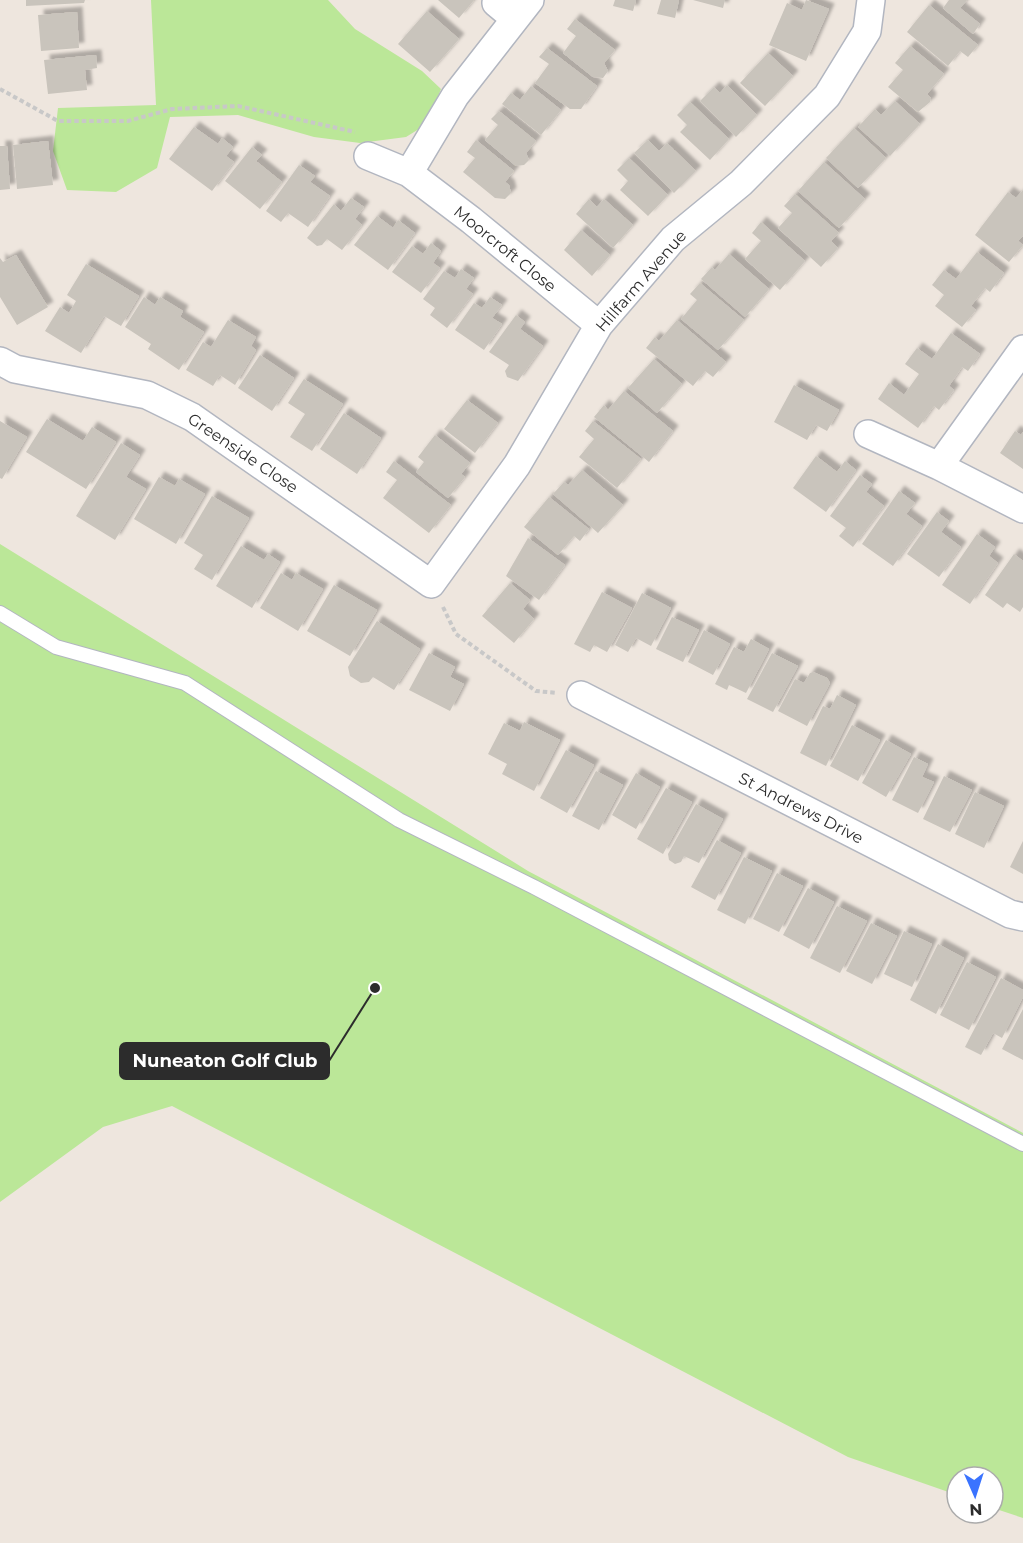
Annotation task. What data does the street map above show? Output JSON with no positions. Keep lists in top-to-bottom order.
{
  "streets": {
    "street": [
      "Moorcroft Close",
      "Hillfarm Avenue",
      "Greenside Close",
      "St Andrews Drive"
    ]
  },
  "crossings": [
    ["Moorcroft Close", "Hillfarm Avenue"],
    ["Hillfarm Avenue", "Greenside Close"]
  ],
  "places": ["Nuneaton Golf Club"],
  "north": "bottom"
}
